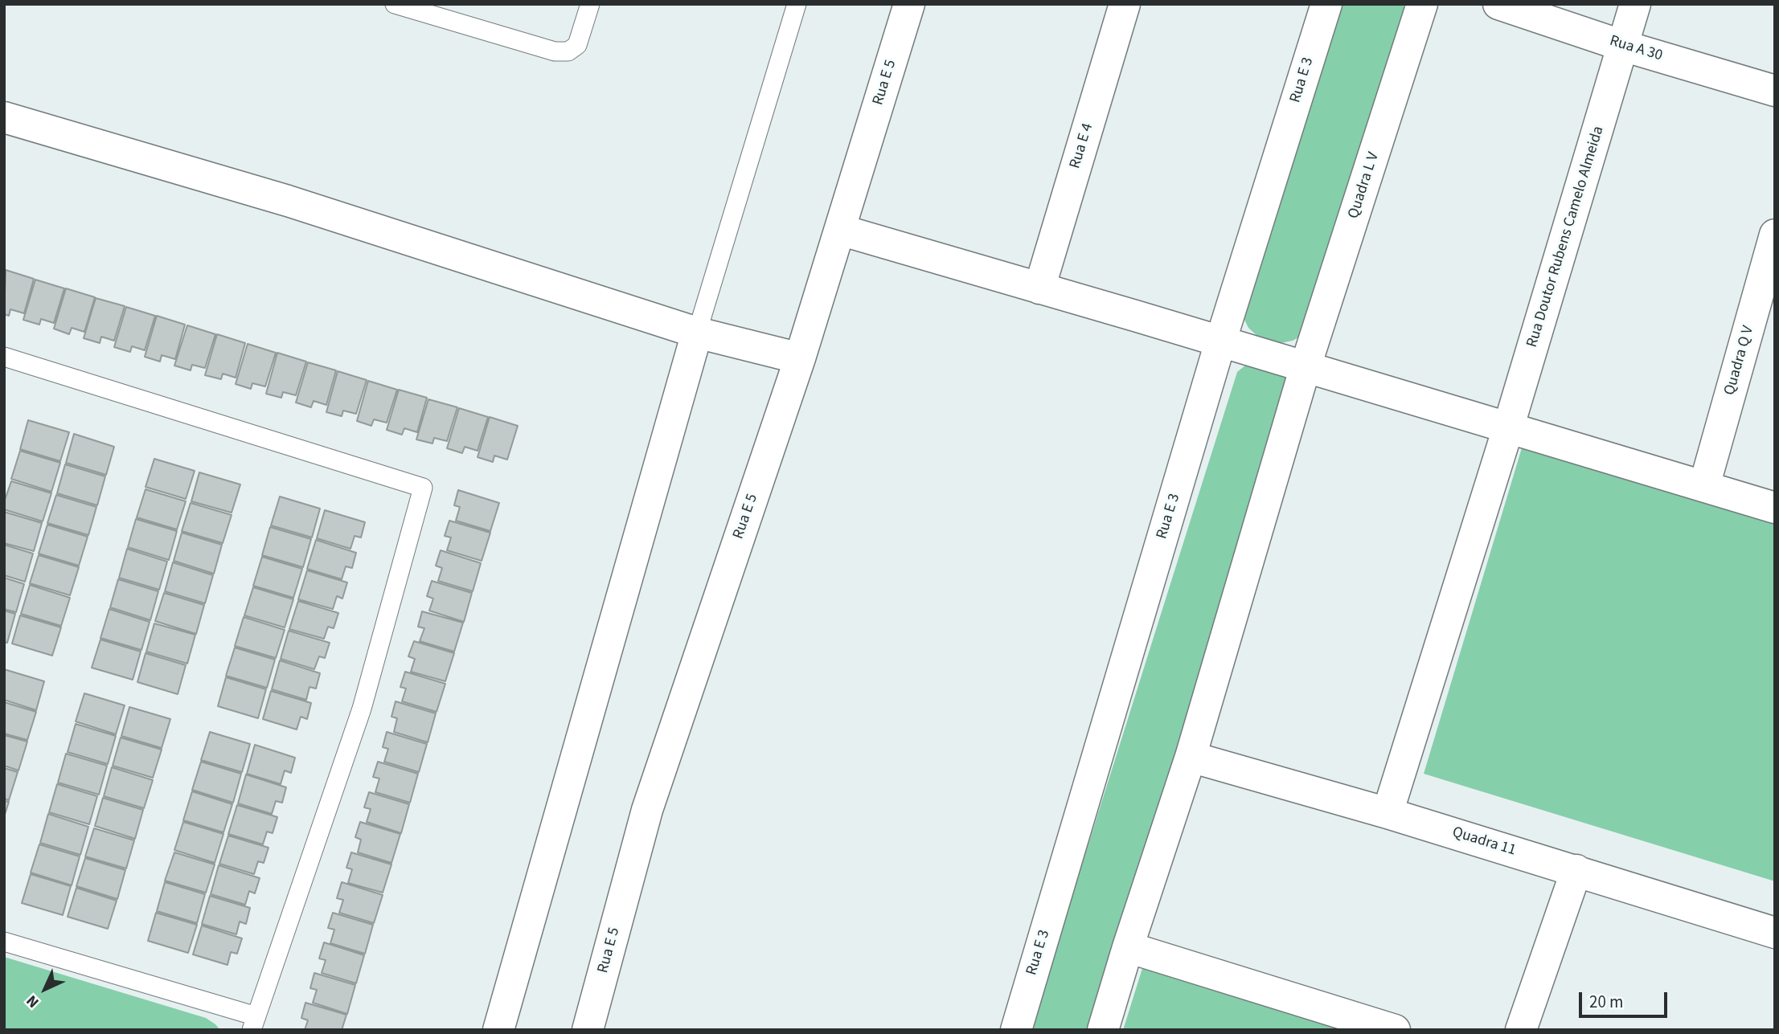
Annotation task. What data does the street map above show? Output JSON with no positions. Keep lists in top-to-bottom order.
{
  "streets": {
    "street": [
      "Rua A 30",
      "Rua E 3",
      "Rua E 5",
      "Rua E 4",
      "Quadra L V",
      "Rua Doutor Rubens Camelo Almeida",
      "Quadra Q V",
      "Quadra 11"
    ]
  },
  "crossings": [
    ["Rua A 30", "Rua Doutor Rubens Camelo Almeida"],
    ["Quadra L V", "Quadra 11"],
    ["Rua Doutor Rubens Camelo Almeida", "Quadra 11"]
  ],
  "scale_bar": "20 m",
  "north": "bottom left"
}
